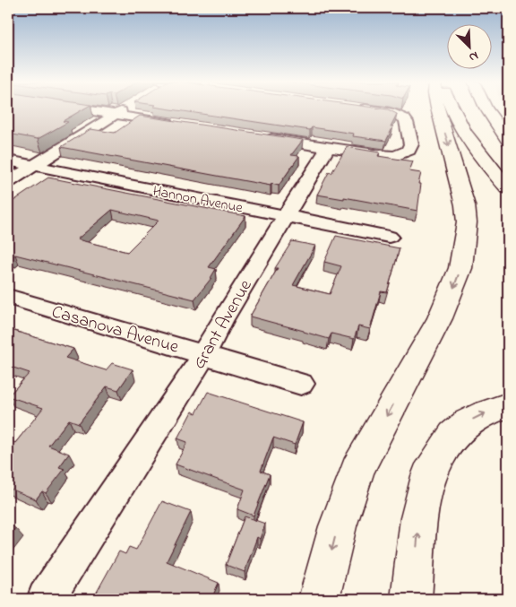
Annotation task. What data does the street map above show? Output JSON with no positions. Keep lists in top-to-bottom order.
{
  "streets": {
    "street": ["Hannon Avenue", "Grant Avenue", "Casanova Avenue"]
  },
  "crossings": [
    ["Hannon Avenue", "Grant Avenue"],
    ["Grant Avenue", "Casanova Avenue"]
  ],
  "north": "bottom right"
}
